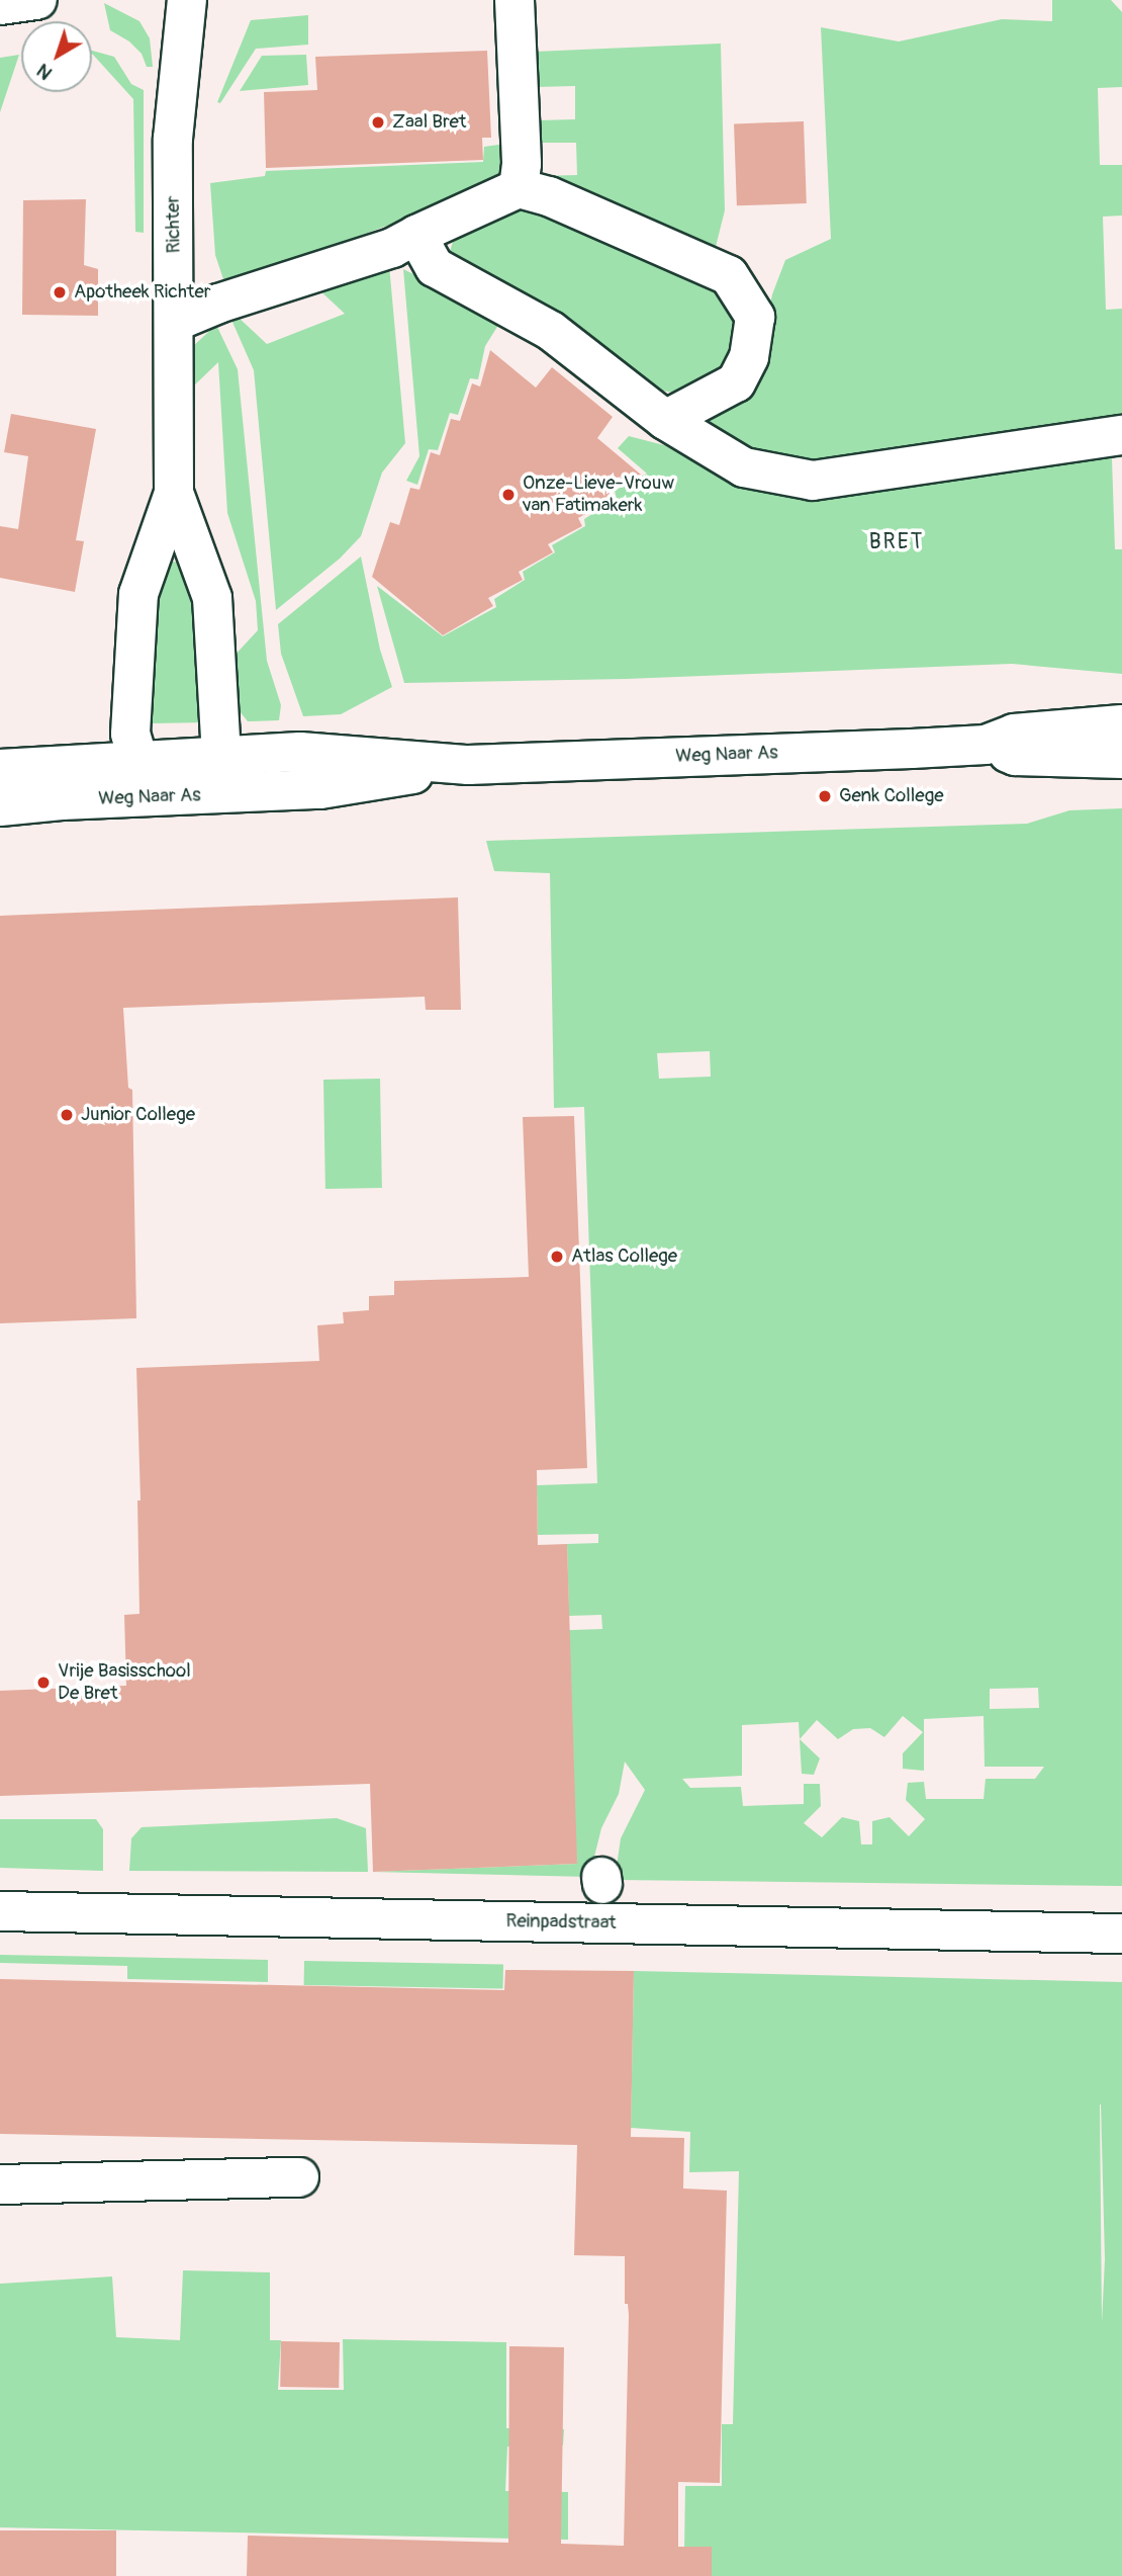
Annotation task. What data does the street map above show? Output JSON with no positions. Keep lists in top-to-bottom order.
{
  "streets": {
    "street": ["Richter", "Weg Naar As", "Reinpadstraat"]
  },
  "crossings": [
    ["Richter", "Weg Naar As"]
  ],
  "districts": ["BRET"],
  "places": [
    "Zaal Bret",
    "Apotheek Richter",
    "Onze-Lieve-Vrouw van Fatimakerk",
    "Genk College",
    "Junior College",
    "Atlas College",
    "Vrije Basisschool De Bret"
  ],
  "north": "bottom left"
}
